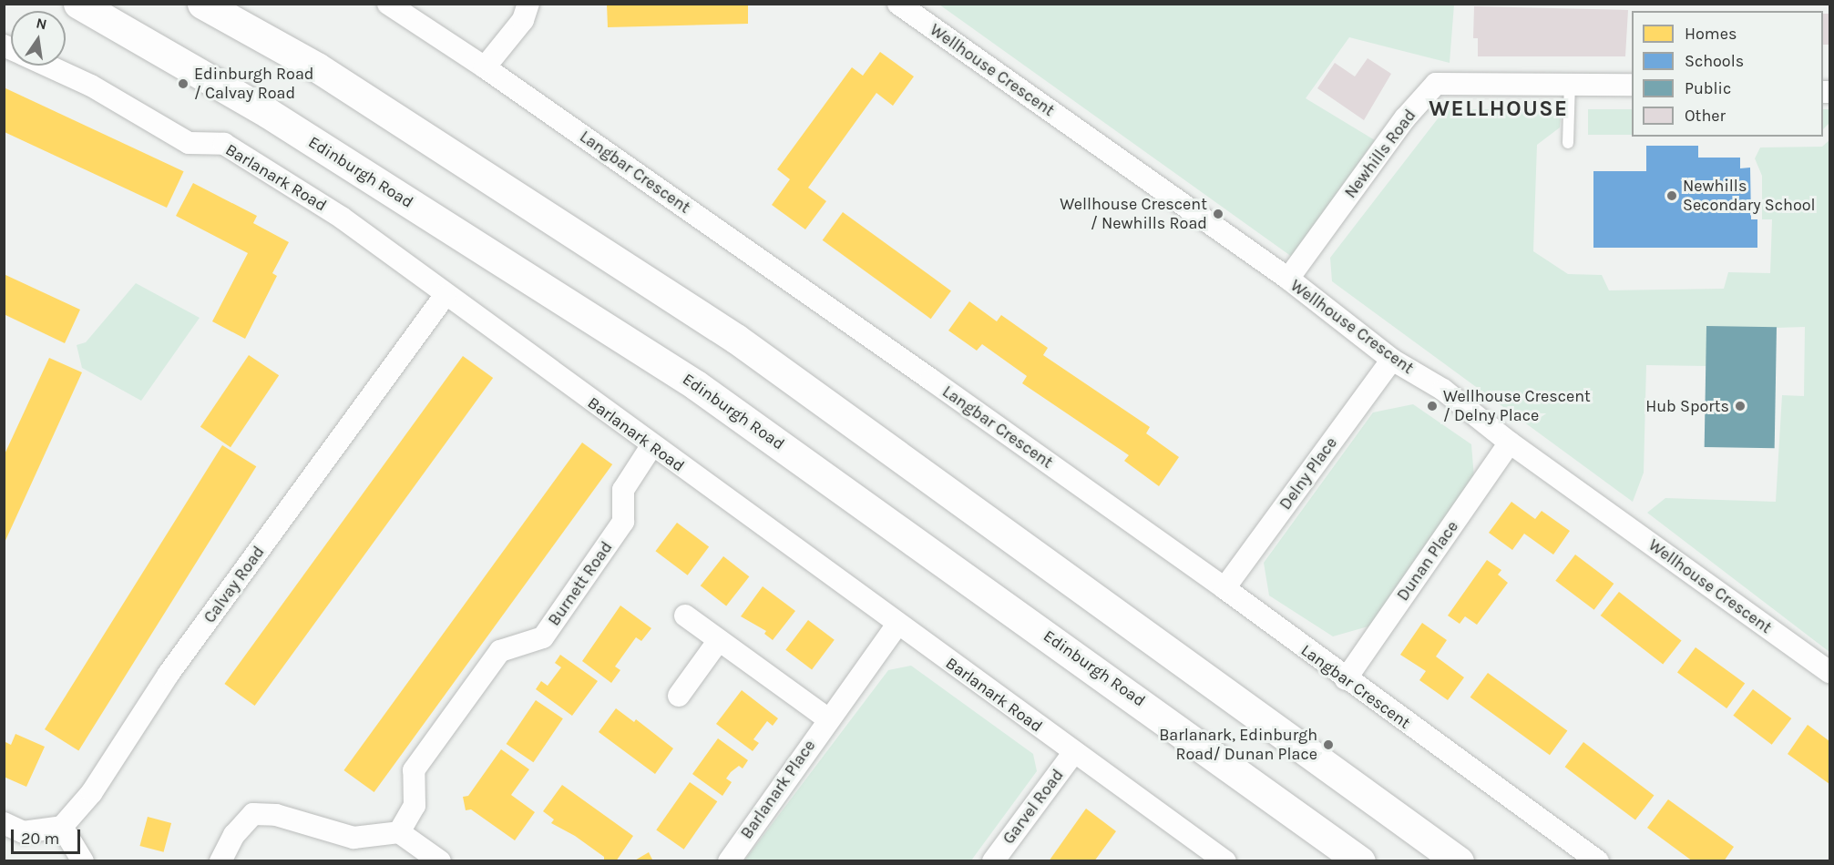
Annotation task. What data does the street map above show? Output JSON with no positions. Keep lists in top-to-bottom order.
{
  "streets": {
    "main road": ["Edinburgh Road"],
    "street": [
      "Wellhouse Crescent",
      "Newhills Road",
      "Langbar Crescent",
      "Barlanark Road",
      "Delny Place",
      "Dunan Place",
      "Burnett Road",
      "Calvay Road",
      "Barlanark Place",
      "Garvel Road"
    ]
  },
  "crossings": [
    ["Wellhouse Crescent", "Newhills Road"],
    ["Wellhouse Crescent", "Delny Place"],
    ["Wellhouse Crescent", "Dunan Place"],
    ["Langbar Crescent", "Delny Place"],
    ["Langbar Crescent", "Dunan Place"],
    ["Barlanark Road", "Burnett Road"],
    ["Barlanark Road", "Calvay Road"],
    ["Barlanark Road", "Barlanark Place"],
    ["Barlanark Road", "Garvel Road"]
  ],
  "districts": ["WELLHOUSE"],
  "places": [
    "Edinburgh Road / Calvay Road",
    "Newhills Secondary School",
    "Wellhouse Crescent / Newhills Road",
    "Wellhouse Crescent / Delny Place",
    "Hub Sports",
    "Barlanark, Edinburgh Road/ Dunan Place"
  ],
  "legend": [
    "Homes",
    "Schools",
    "Public",
    "Other"
  ],
  "scale_bar": "20 m",
  "north": "top"
}
